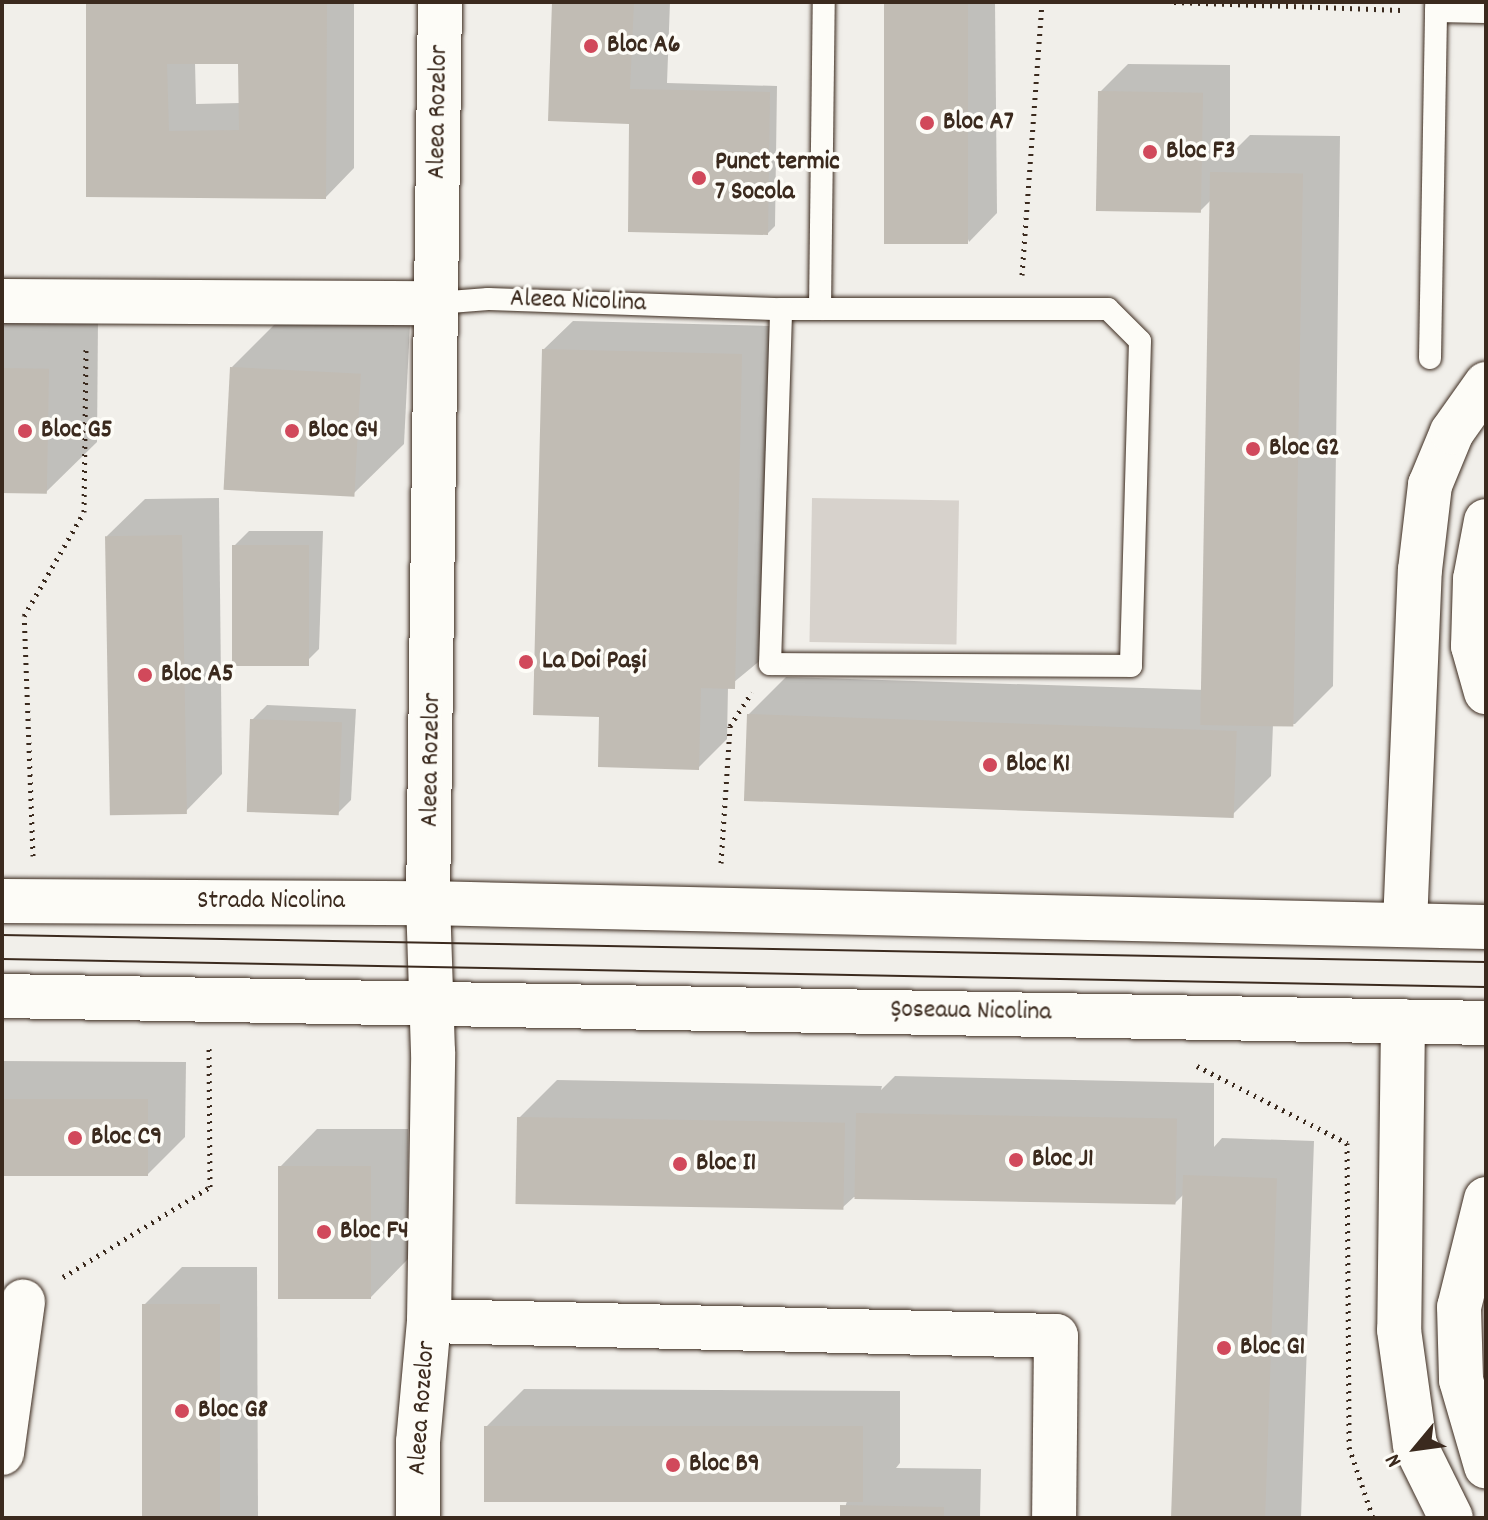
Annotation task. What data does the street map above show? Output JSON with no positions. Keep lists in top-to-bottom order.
{
  "streets": {
    "main road": [
      "Aleea Rozelor",
      "Aleea Nicolina",
      "Strada Nicolina",
      "Șoseaua Nicolina"
    ]
  },
  "crossings": [
    ["Aleea Rozelor", "Aleea Nicolina"],
    ["Aleea Rozelor", "Strada Nicolina"],
    ["Aleea Rozelor", "Șoseaua Nicolina"]
  ],
  "places": [
    "Bloc A6",
    "Bloc A7",
    "Bloc F3",
    "Punct termic 7 Socola",
    "Bloc G5",
    "Bloc G4",
    "Bloc G2",
    "La Doi Pași",
    "Bloc A5",
    "Bloc K1",
    "Bloc C9",
    "Bloc J1",
    "Bloc I1",
    "Bloc F4",
    "Bloc G1",
    "Bloc G8",
    "Bloc B9"
  ],
  "north": "bottom left"
}
